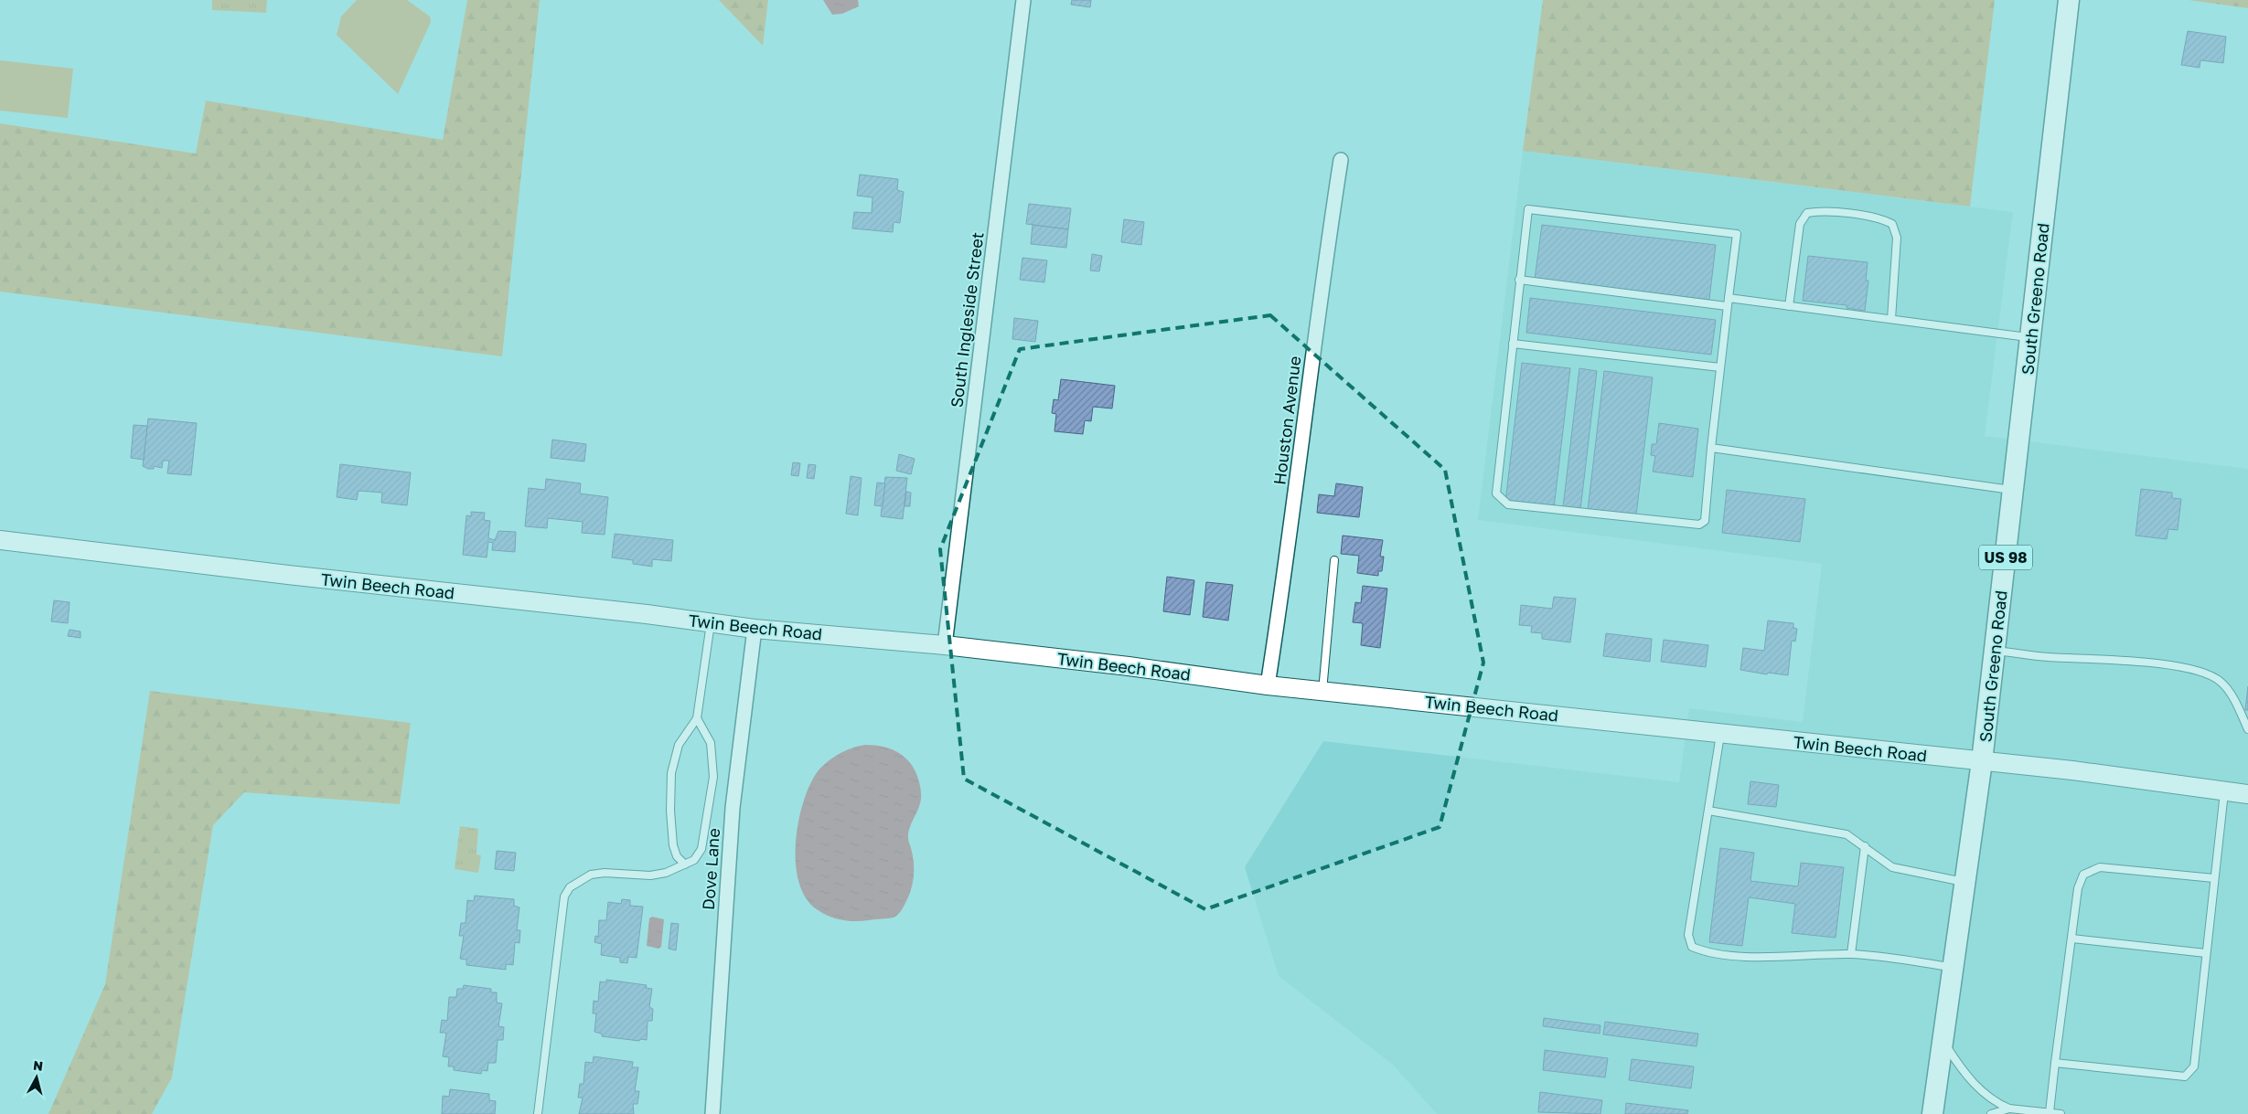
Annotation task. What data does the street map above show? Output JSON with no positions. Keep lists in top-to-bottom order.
{
  "streets": {
    "main road": ["South Greeno Road", "US 98"],
    "street": [
      "South Ingleside Street",
      "Houston Avenue",
      "Twin Beech Road",
      "Dove Lane"
    ]
  },
  "crossings": [
    ["South Greeno Road", "Twin Beech Road"],
    ["South Ingleside Street", "Twin Beech Road"],
    ["Houston Avenue", "Twin Beech Road"],
    ["Twin Beech Road", "Dove Lane"]
  ],
  "north": "top"
}
